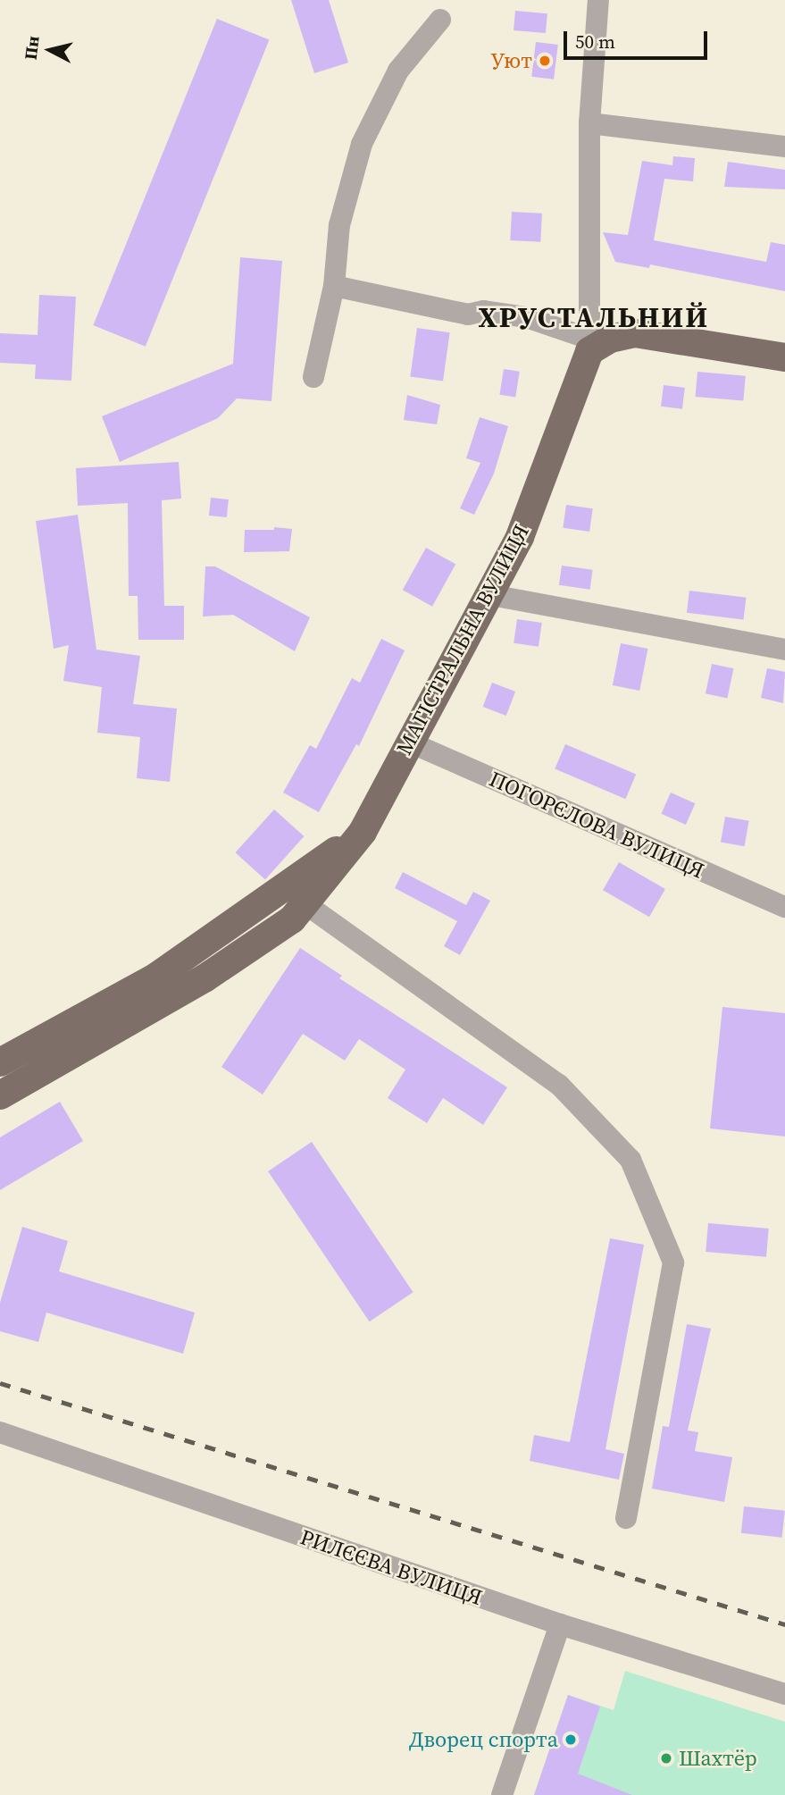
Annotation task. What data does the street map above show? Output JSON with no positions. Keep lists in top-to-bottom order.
{
  "streets": {
    "main road": ["МАГІСТРАЛЬНА ВУЛИЦЯ"],
    "street": ["ПОГОРЄЛОВА ВУЛИЦЯ", "РИЛЄЄВА ВУЛИЦЯ"]
  },
  "crossings": [
    ["МАГІСТРАЛЬНА ВУЛИЦЯ", "ПОГОРЄЛОВА ВУЛИЦЯ"]
  ],
  "districts": ["ХРУСТАЛЬНИЙ"],
  "places": ["Уют", "Дворец спорта", "Шахтёр"],
  "scale_bar": "50 m",
  "north": "left"
}
